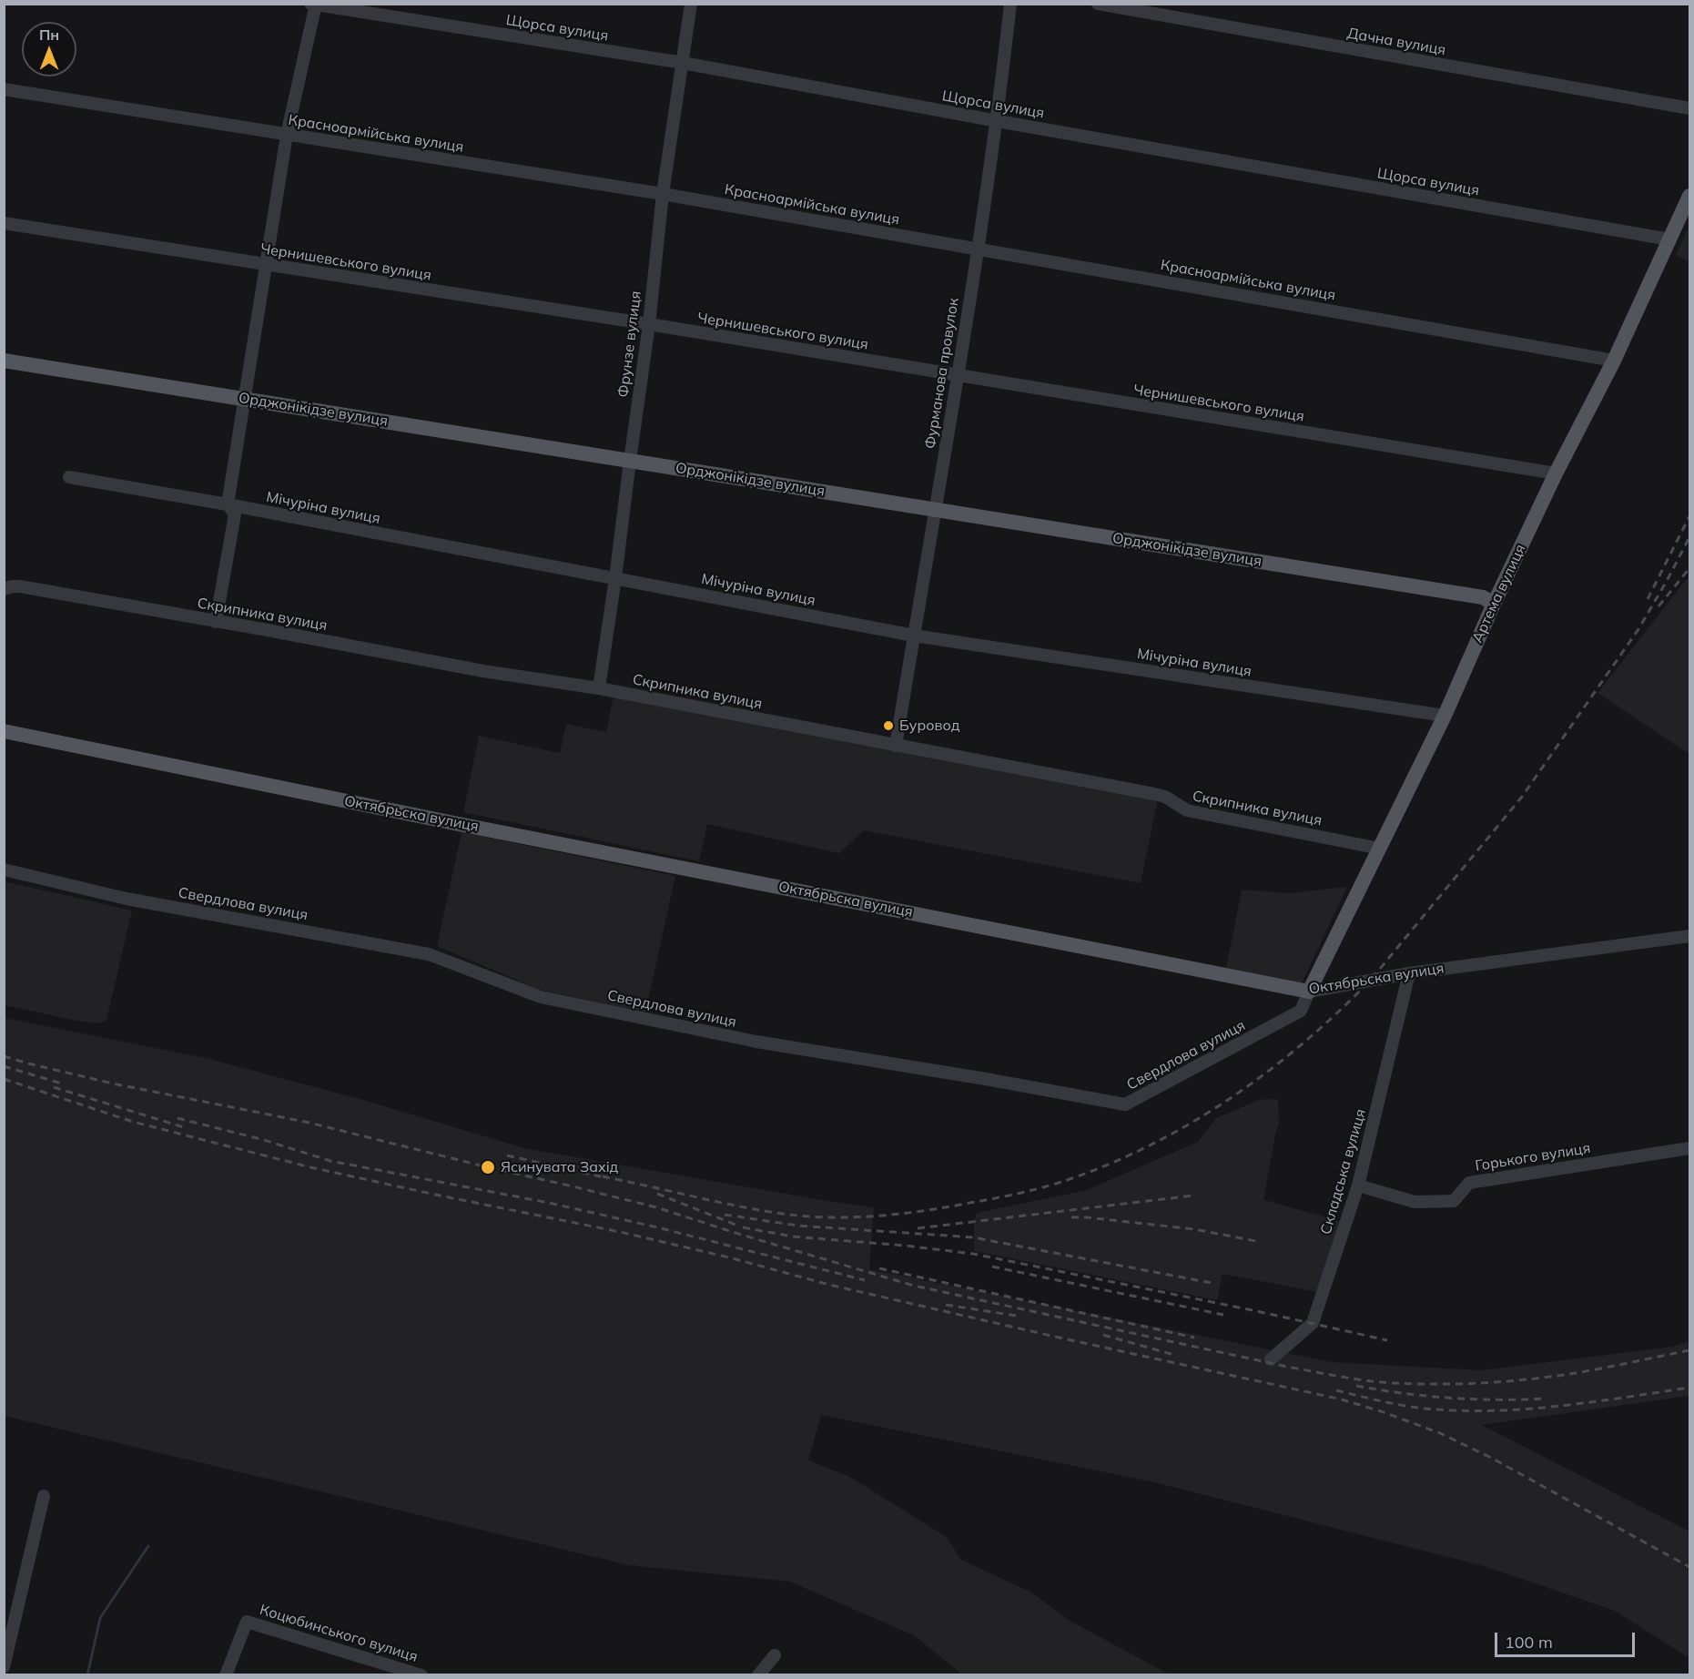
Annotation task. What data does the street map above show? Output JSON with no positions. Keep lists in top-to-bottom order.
{
  "streets": {
    "main road": ["Орджонікідзе вулиця", "Артема вулиця", "Октябрьска вулиця"],
    "street": [
      "Щорса вулиця",
      "Дачна вулиця",
      "Красноармійська вулиця",
      "Чернишевського вулиця",
      "Фрунзе вулиця",
      "Фурманова провулок",
      "Мічуріна вулиця",
      "Скрипника вулиця",
      "Свердлова вулиця",
      "Горького вулиця",
      "Складська вулиця",
      "Коцюбинського вулиця"
    ]
  },
  "crossings": [
    ["Щорса вулиця", "Фрунзе вулиця"],
    ["Щорса вулиця", "Фурманова провулок"],
    ["Щорса вулиця", "Артема вулиця"],
    ["Красноармійська вулиця", "Фрунзе вулиця"],
    ["Красноармійська вулиця", "Фурманова провулок"],
    ["Красноармійська вулиця", "Артема вулиця"],
    ["Чернишевського вулиця", "Фрунзе вулиця"],
    ["Чернишевського вулиця", "Фурманова провулок"],
    ["Чернишевського вулиця", "Артема вулиця"],
    ["Фрунзе вулиця", "Орджонікідзе вулиця"],
    ["Фрунзе вулиця", "Мічуріна вулиця"],
    ["Фрунзе вулиця", "Скрипника вулиця"],
    ["Фурманова провулок", "Орджонікідзе вулиця"],
    ["Фурманова провулок", "Мічуріна вулиця"],
    ["Фурманова провулок", "Скрипника вулиця"],
    ["Орджонікідзе вулиця", "Артема вулиця"],
    ["Мічуріна вулиця", "Артема вулиця"],
    ["Артема вулиця", "Скрипника вулиця"],
    ["Артема вулиця", "Октябрьска вулиця"],
    ["Артема вулиця", "Свердлова вулиця"],
    ["Октябрьска вулиця", "Свердлова вулиця"],
    ["Октябрьска вулиця", "Складська вулиця"],
    ["Горького вулиця", "Складська вулиця"]
  ],
  "places": ["Буровод", "Ясинувата Захід"],
  "scale_bar": "100 m",
  "north": "top"
}
